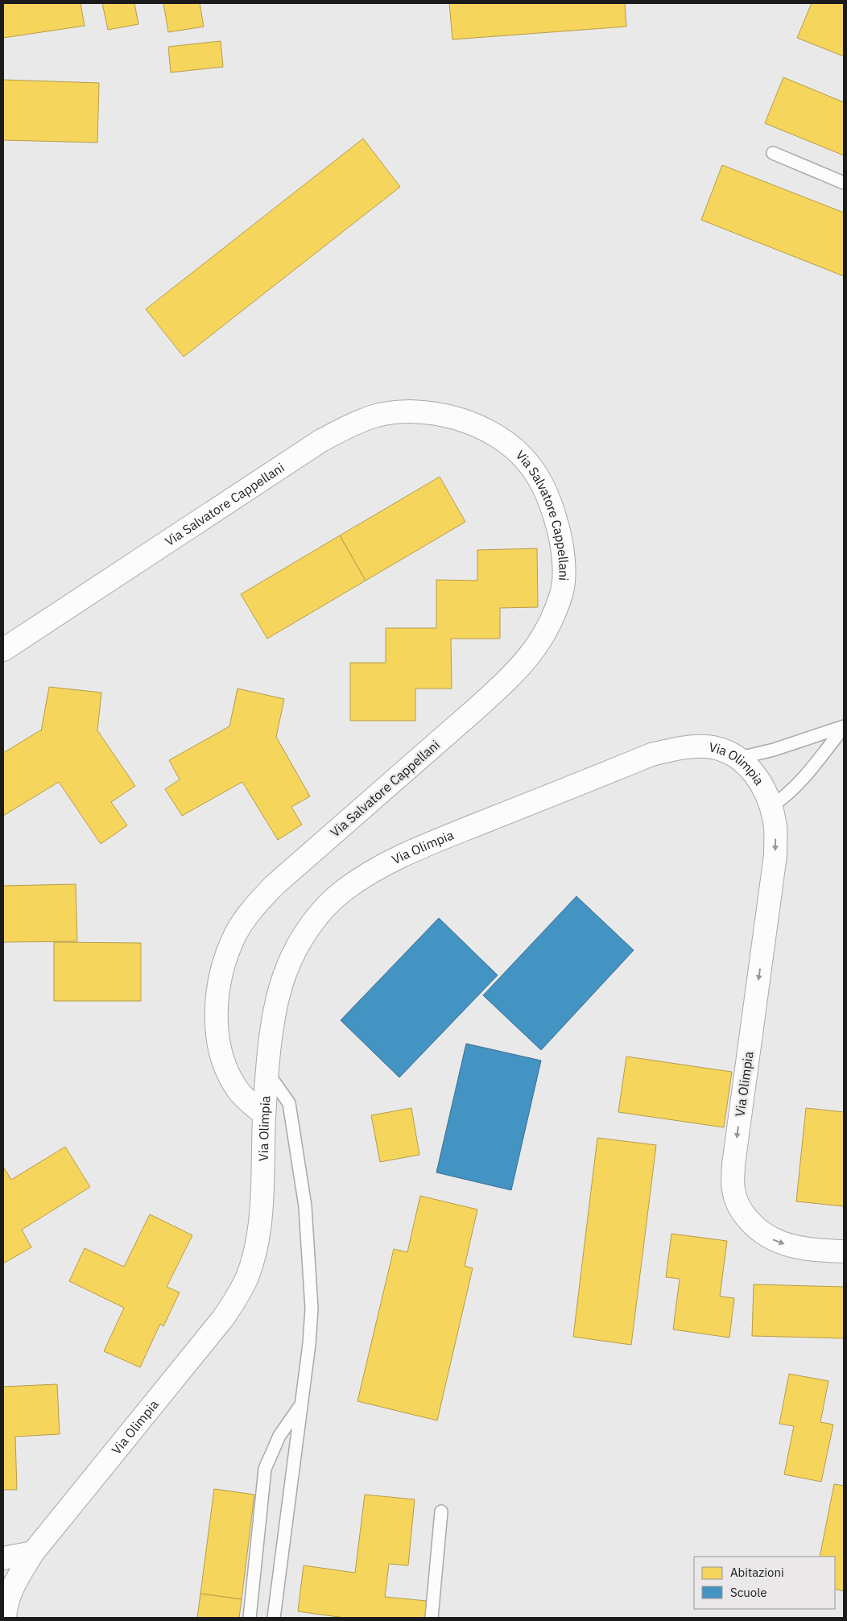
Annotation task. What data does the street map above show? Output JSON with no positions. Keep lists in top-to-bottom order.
{
  "streets": {
    "street": ["Via Salvatore Cappellani", "Via Olimpia"]
  },
  "crossings": [
    ["Via Salvatore Cappellani", "Via Olimpia"]
  ],
  "legend": ["Abitazioni", "Scuole"]
}
